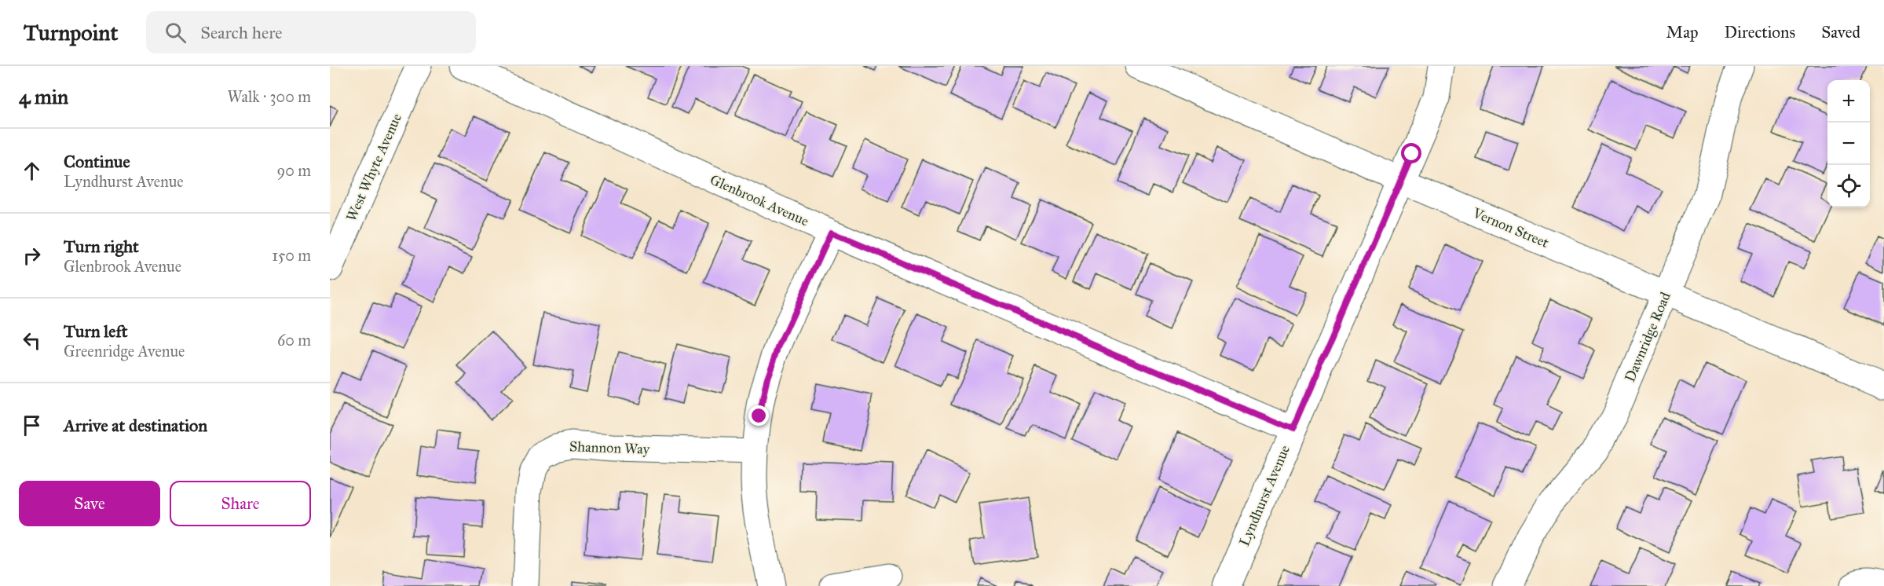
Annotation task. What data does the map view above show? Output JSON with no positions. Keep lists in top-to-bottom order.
{
  "streets": {
    "street": [
      "West Whyte Avenue",
      "Glenbrook Avenue",
      "Vernon Street",
      "Dawnridge Road",
      "Shannon Way",
      "Lyndhurst Avenue"
    ]
  },
  "crossings": [
    ["Glenbrook Avenue", "Lyndhurst Avenue"],
    ["Vernon Street", "Dawnridge Road"],
    ["Vernon Street", "Lyndhurst Avenue"]
  ],
  "page": {
    "header": "Turnpoint",
    "search": "Search here",
    "nav": ["Map", "Directions", "Saved"],
    "heading": ["4 min", "Walk · 300 m"],
    "map_buttons": ["+", "−"],
    "list": [
      ["Continue", "Lyndhurst Avenue", "90 m"],
      ["Turn right", "Glenbrook Avenue", "150 m"],
      ["Turn left", "Greenridge Avenue", "60 m"],
      "Arrive at destination"
    ],
    "buttons": ["Save", "Share"]
  }
}
